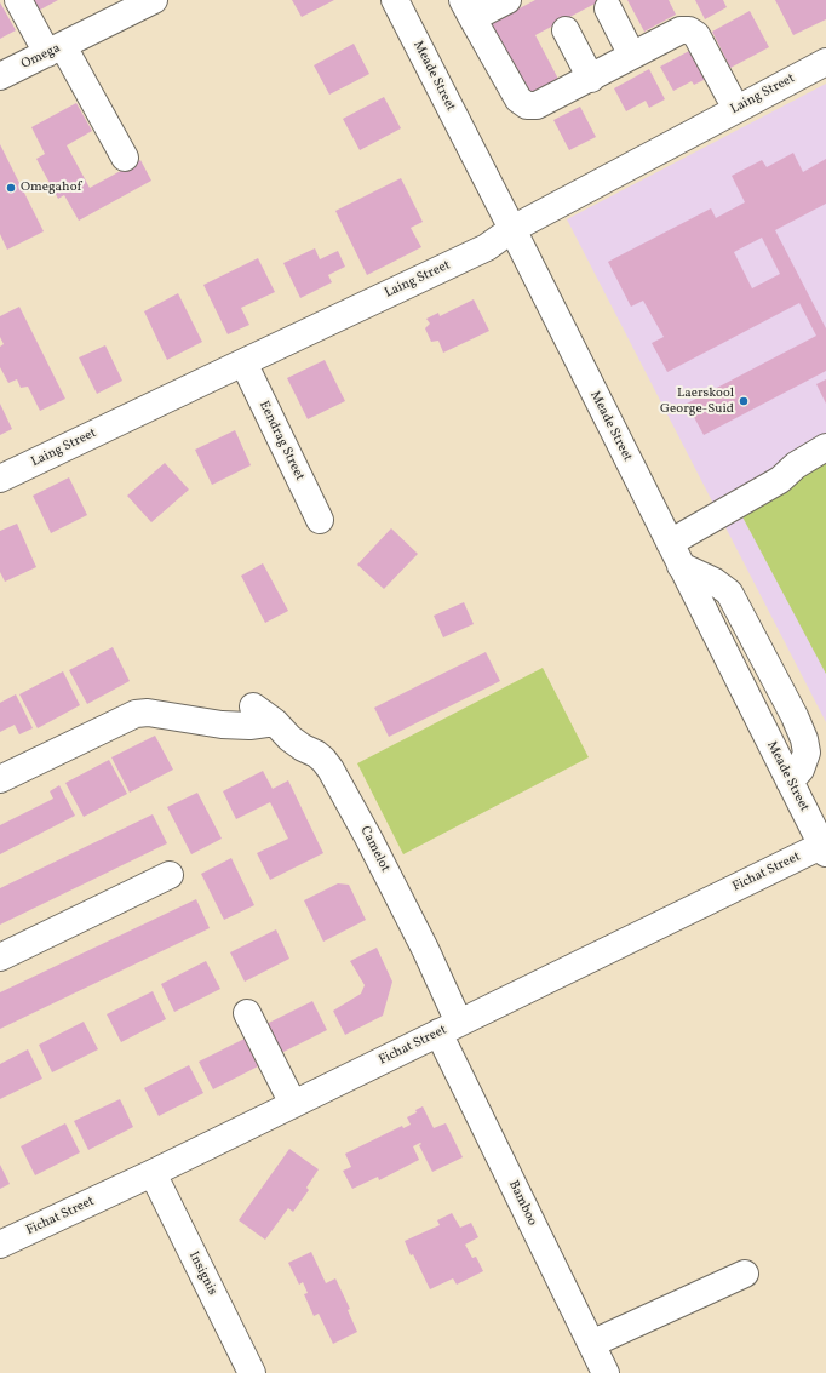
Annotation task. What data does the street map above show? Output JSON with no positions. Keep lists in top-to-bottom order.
{
  "streets": {
    "street": [
      "Omega",
      "Meade Street",
      "Laing Street",
      "Eendrag Street",
      "Camelot",
      "Fichat Street",
      "Bamboo",
      "Insignis"
    ]
  },
  "crossings": [
    ["Meade Street", "Laing Street"],
    ["Meade Street", "Fichat Street"],
    ["Laing Street", "Eendrag Street"],
    ["Camelot", "Fichat Street"],
    ["Camelot", "Bamboo"],
    ["Fichat Street", "Bamboo"],
    ["Fichat Street", "Insignis"]
  ],
  "places": ["Omegahof", "Laerskool George-Suid"]
}
